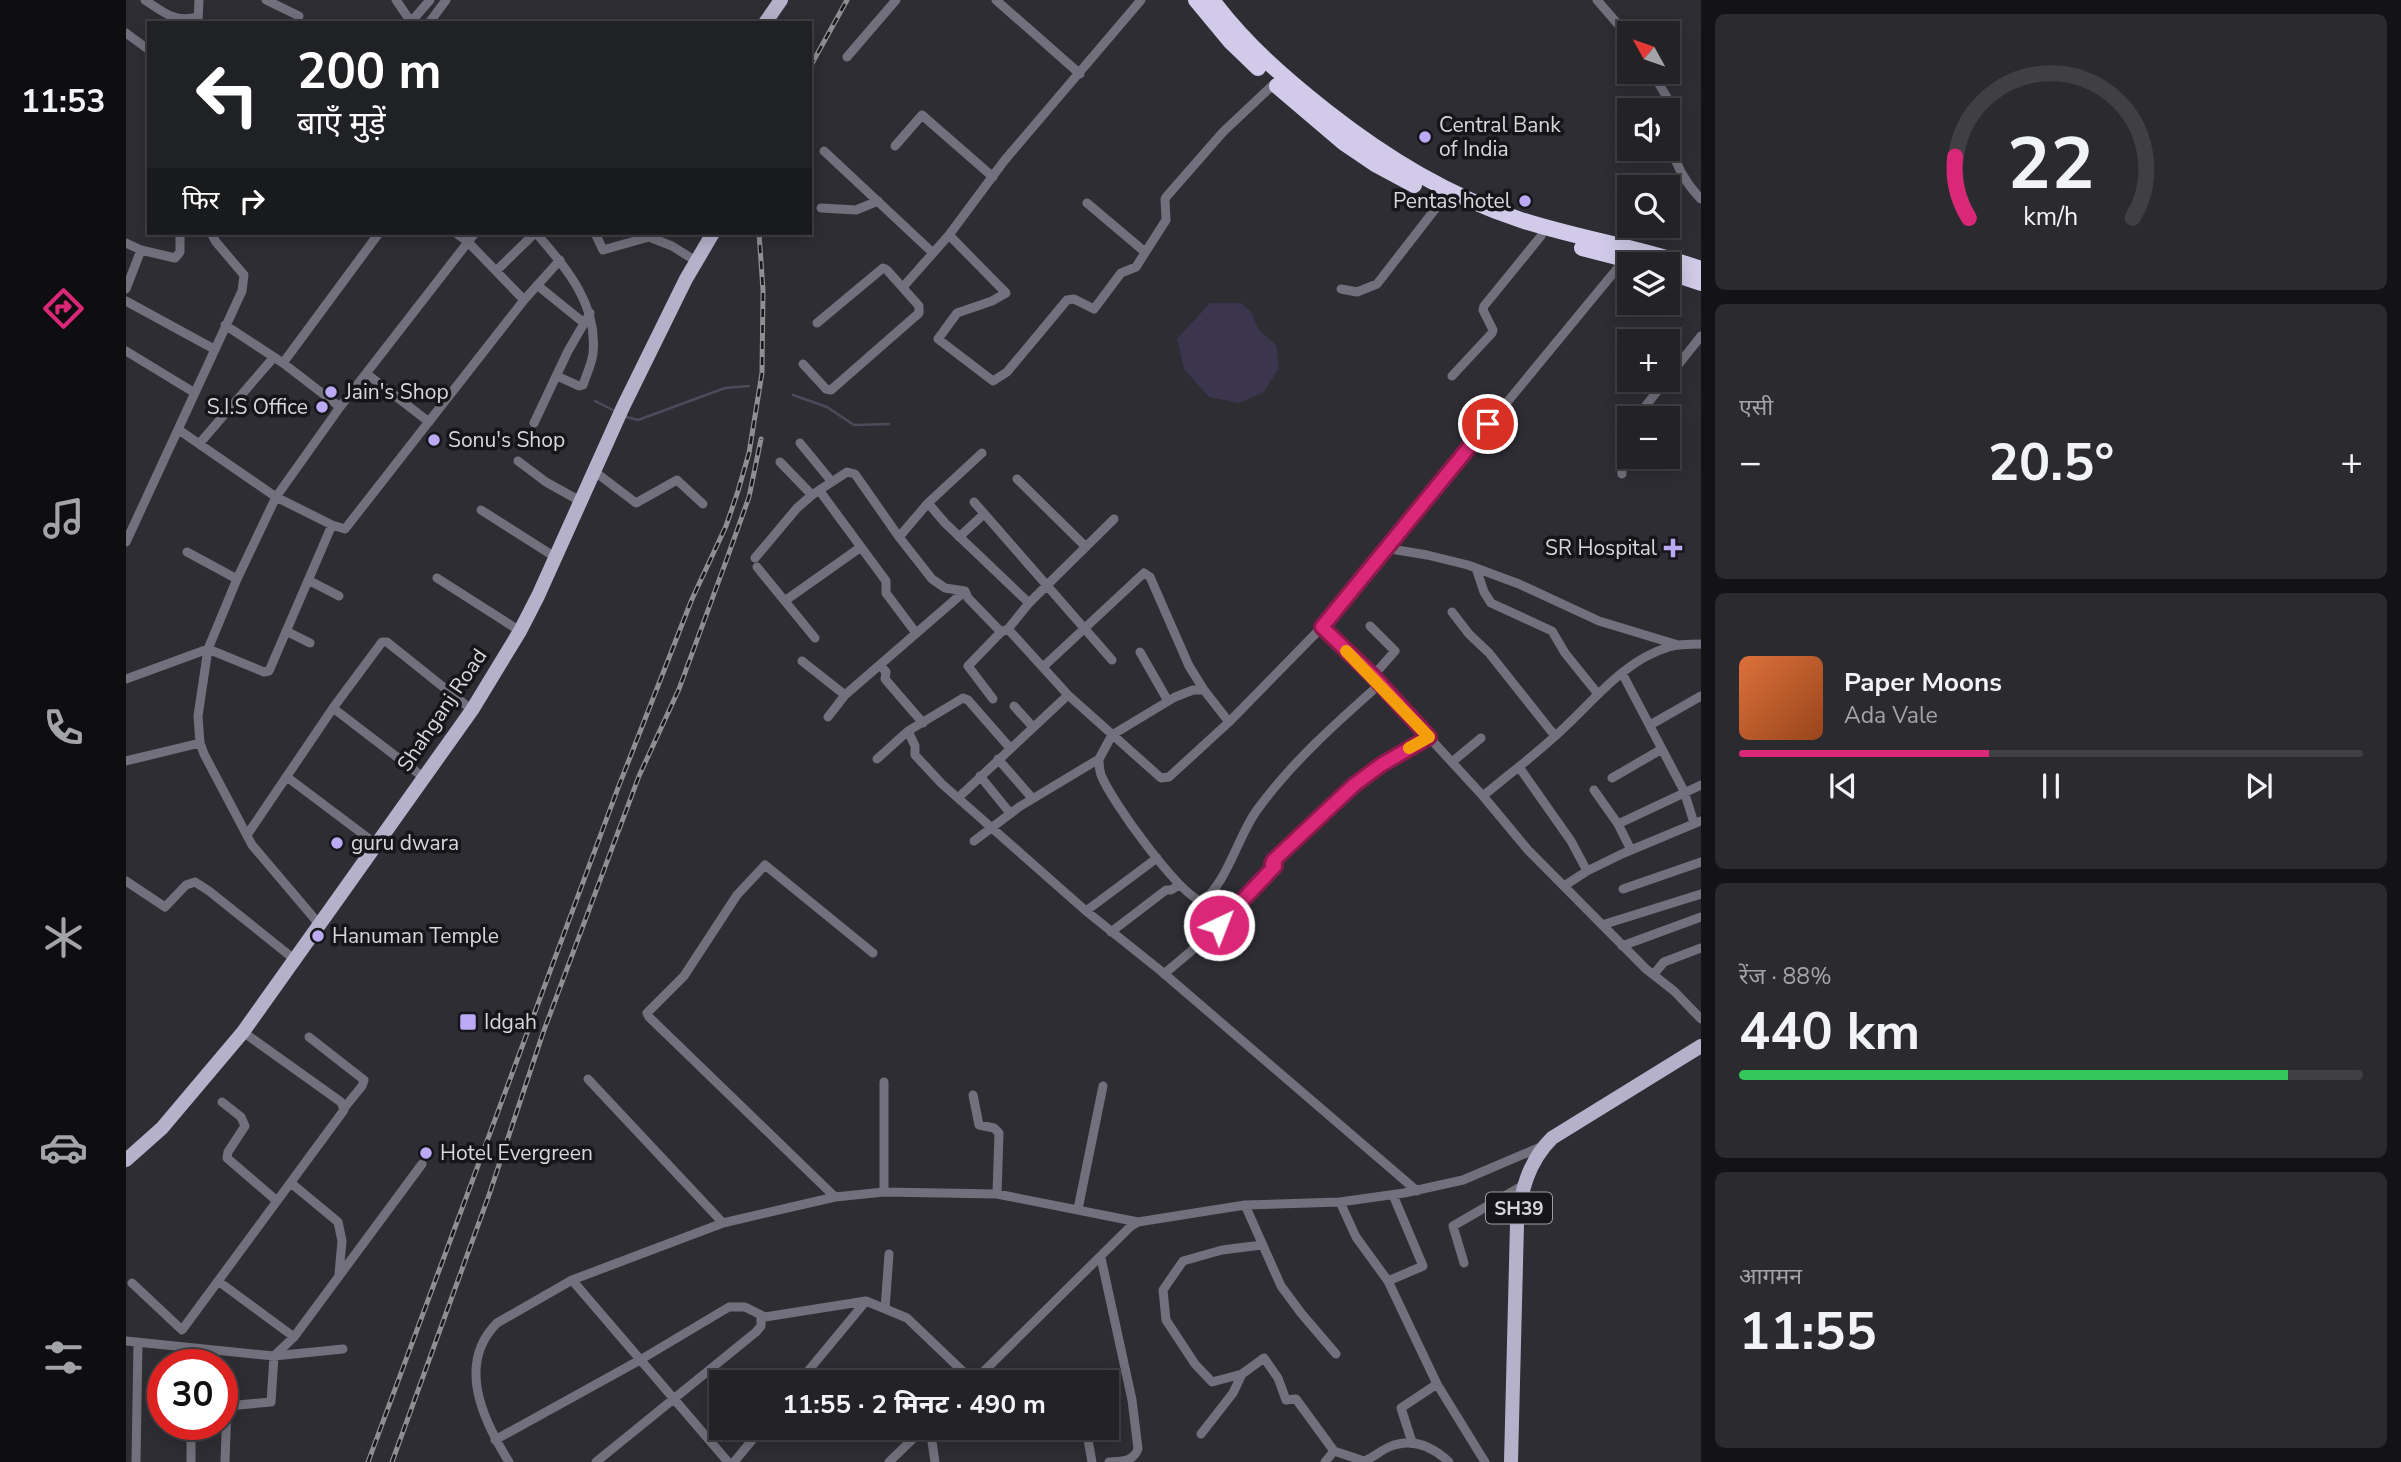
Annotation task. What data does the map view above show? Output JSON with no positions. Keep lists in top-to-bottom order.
{
  "streets": {
    "main road": ["Shahganj Road", "SH39"]
  },
  "places": {
    "other": [
      "Central Bank of India",
      "Pentas hotel",
      "Jain's Shop",
      "S.I.S Office",
      "Sonu's Shop",
      "guru dwara",
      "Hanuman Temple",
      "Hotel Evergreen"
    ],
    "health": ["SR Hospital"],
    "transit": ["Idgah"]
  },
  "north": "top left",
  "page": {
    "tabs": "11:53",
    "map_buttons": ["+", "−"],
    "turn": ["200 m", "बाएँ मुड़ें"],
    "then": "फिर",
    "tile": [
      "एसी",
      ["रेंज · 88%", "440 km"],
      ["आगमन", "11:55"]
    ],
    "heat": ["−", "20.5°", "+"],
    "song": ["Paper Moons", "Ada Vale"],
    "limit": "30",
    "trip": "11:55 · 2 मिनट · 490 m",
    "gauge": ["22", "km/h"]
  }
}
